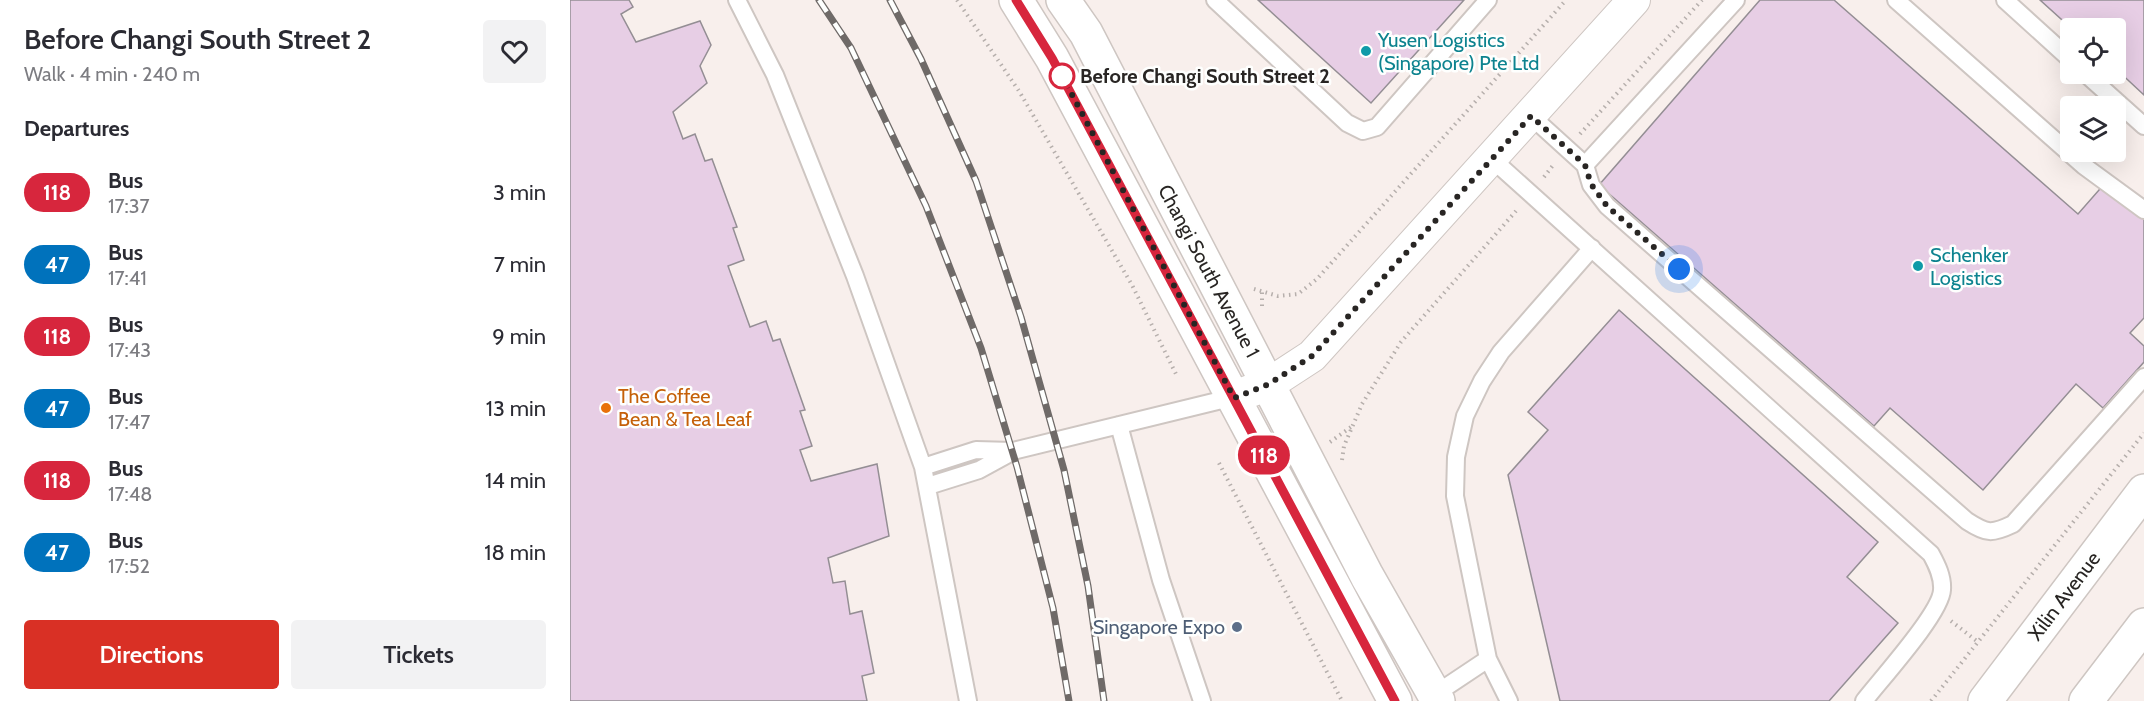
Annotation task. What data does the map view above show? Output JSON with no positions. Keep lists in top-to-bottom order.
{
  "streets": {
    "street": ["Changi South Avenue 1", "Xilin Avenue"]
  },
  "places": [
    "Yusen Logistics (Singapore) Pte Ltd",
    "Before Changi South Street 2",
    "Schenker Logistics",
    "The Coffee Bean & Tea Leaf",
    "Singapore Expo"
  ],
  "lines": ["bus line 118"],
  "page": {
    "heading": [
      ["Before Changi South Street 2", "Walk · 4 min · 240 m"],
      "Departures"
    ],
    "on_map": "118",
    "list": [
      {
        "mark": "118",
        "name": "Bus",
        "note": "17:37",
        "value": "3 min"
      },
      {
        "mark": "47",
        "name": "Bus",
        "note": "17:41",
        "value": "7 min"
      },
      {
        "mark": "118",
        "name": "Bus",
        "note": "17:43",
        "value": "9 min"
      },
      {
        "mark": "47",
        "name": "Bus",
        "note": "17:47",
        "value": "13 min"
      },
      {
        "mark": "118",
        "name": "Bus",
        "note": "17:48",
        "value": "14 min"
      },
      {
        "mark": "47",
        "name": "Bus",
        "note": "17:52",
        "value": "18 min"
      }
    ],
    "buttons": ["Directions", "Tickets"]
  }
}
